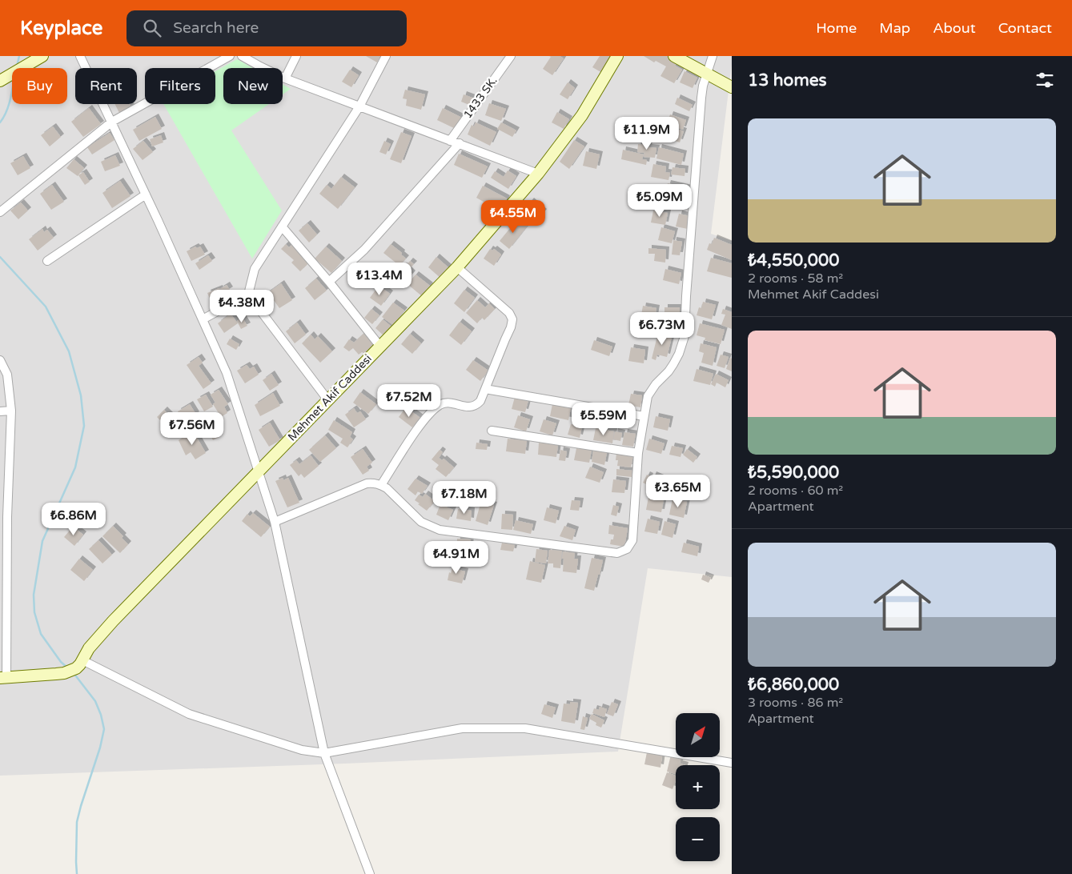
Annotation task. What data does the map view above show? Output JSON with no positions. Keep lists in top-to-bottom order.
{
  "streets": {
    "street": ["1433 SK.", "Mehmet Akif Caddesi"]
  },
  "north": "top right",
  "page": {
    "header": "Keyplace",
    "search": "Search here",
    "nav": [
      "Home",
      "Map",
      "About",
      "Contact"
    ],
    "heading": "13 homes",
    "chip": [
      "Buy",
      "Rent",
      "Filters",
      "New"
    ],
    "list": [
      {
        "name": "₺4,550,000",
        "note": "2 rooms · 58 m² · Mehmet Akif Caddesi"
      },
      {
        "name": "₺5,590,000",
        "note": "2 rooms · 60 m² · Apartment"
      },
      {
        "name": "₺6,860,000",
        "note": "3 rooms · 86 m² · Apartment"
      }
    ],
    "price": [
      "₺11.9M",
      "₺5.09M",
      "₺4.55M",
      "₺13.4M",
      "₺4.38M",
      "₺6.73M",
      "₺7.52M",
      "₺5.59M",
      "₺7.56M",
      "₺3.65M",
      "₺7.18M",
      "₺6.86M",
      "₺4.91M"
    ],
    "map_buttons": ["+", "−"]
  }
}
